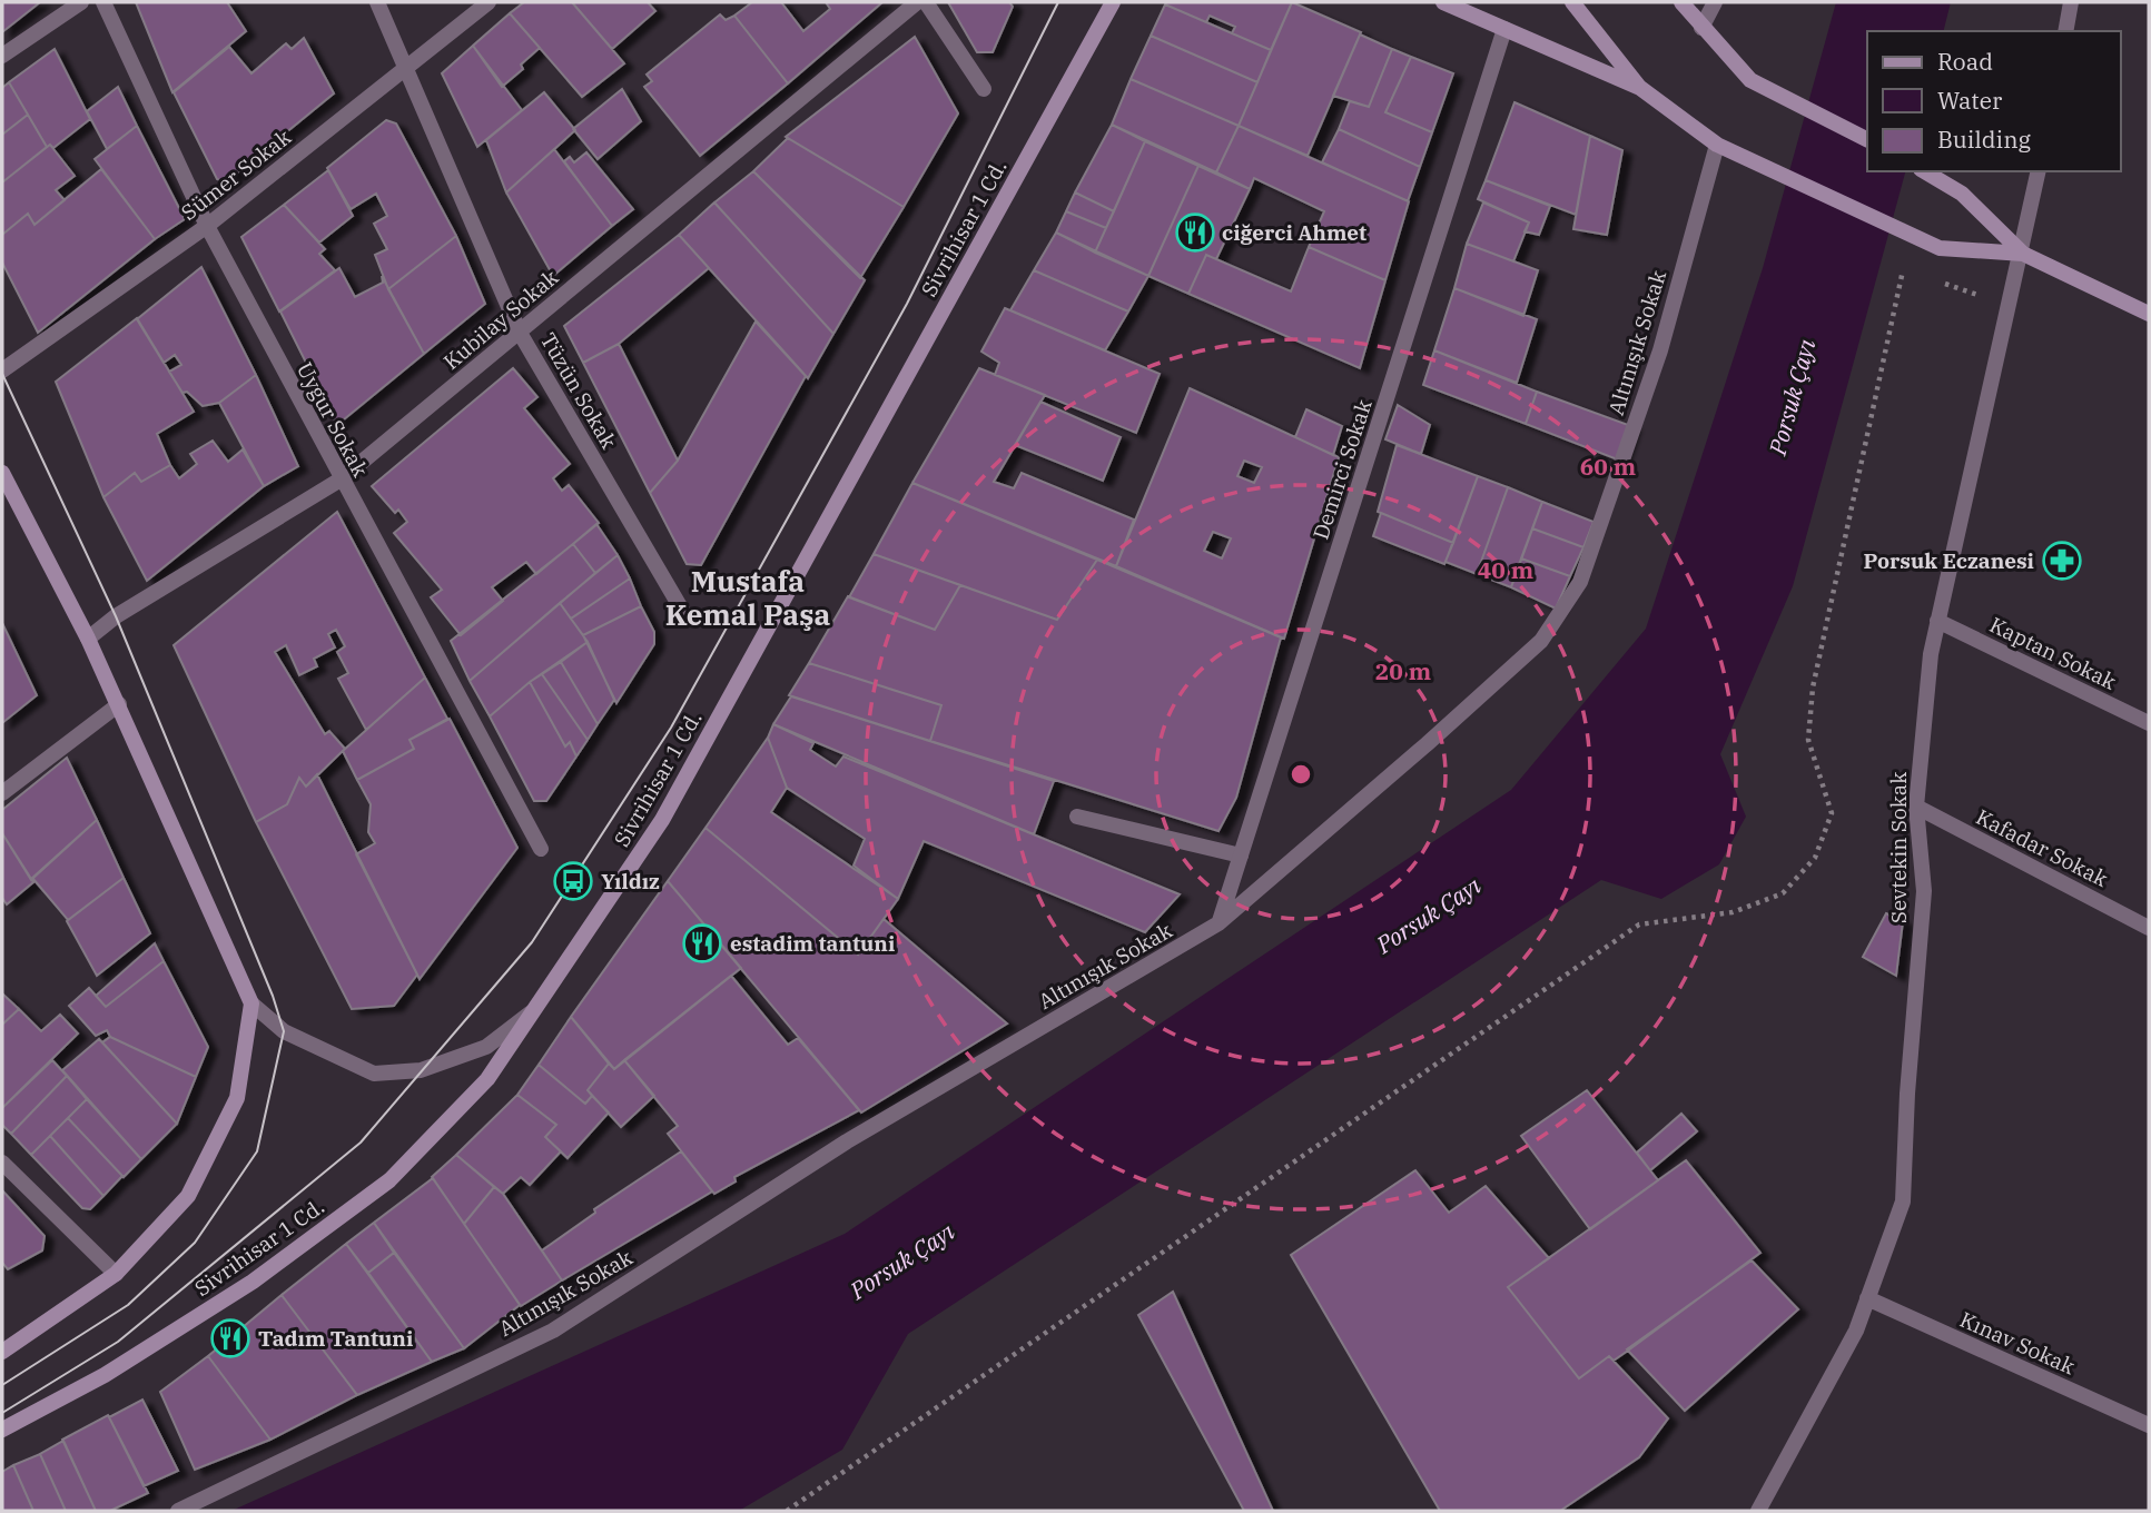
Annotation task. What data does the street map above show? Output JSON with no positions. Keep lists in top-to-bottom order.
{
  "streets": {
    "main road": ["Sivrihisar 1 Cd."],
    "street": [
      "Sümer Sokak",
      "Kubilay Sokak",
      "Altınışık Sokak",
      "Tüzün Sokak",
      "Uygur Sokak",
      "Demirci Sokak",
      "Kaptan Sokak",
      "Sevtekin Sokak",
      "Kafadar Sokak",
      "Kınav Sokak"
    ]
  },
  "crossings": [
    ["Sümer Sokak", "Tüzün Sokak"],
    ["Sümer Sokak", "Uygur Sokak"],
    ["Kubilay Sokak", "Tüzün Sokak"],
    ["Kubilay Sokak", "Uygur Sokak"],
    ["Altınışık Sokak", "Demirci Sokak"],
    ["Kaptan Sokak", "Sevtekin Sokak"],
    ["Sevtekin Sokak", "Kafadar Sokak"],
    ["Sevtekin Sokak", "Kınav Sokak"]
  ],
  "districts": ["Mustafa Kemal Paşa"],
  "water": ["Porsuk Çayı"],
  "places": {
    "restaurant": ["ciğerci Ahmet", "estadim tantuni", "Tadım Tantuni"],
    "pharmacy": ["Porsuk Eczanesi"],
    "bus stop": ["Yıldız"]
  },
  "legend": ["Road", "Water", "Building"],
  "rings": ["60 m", "40 m", "20 m"]
}
